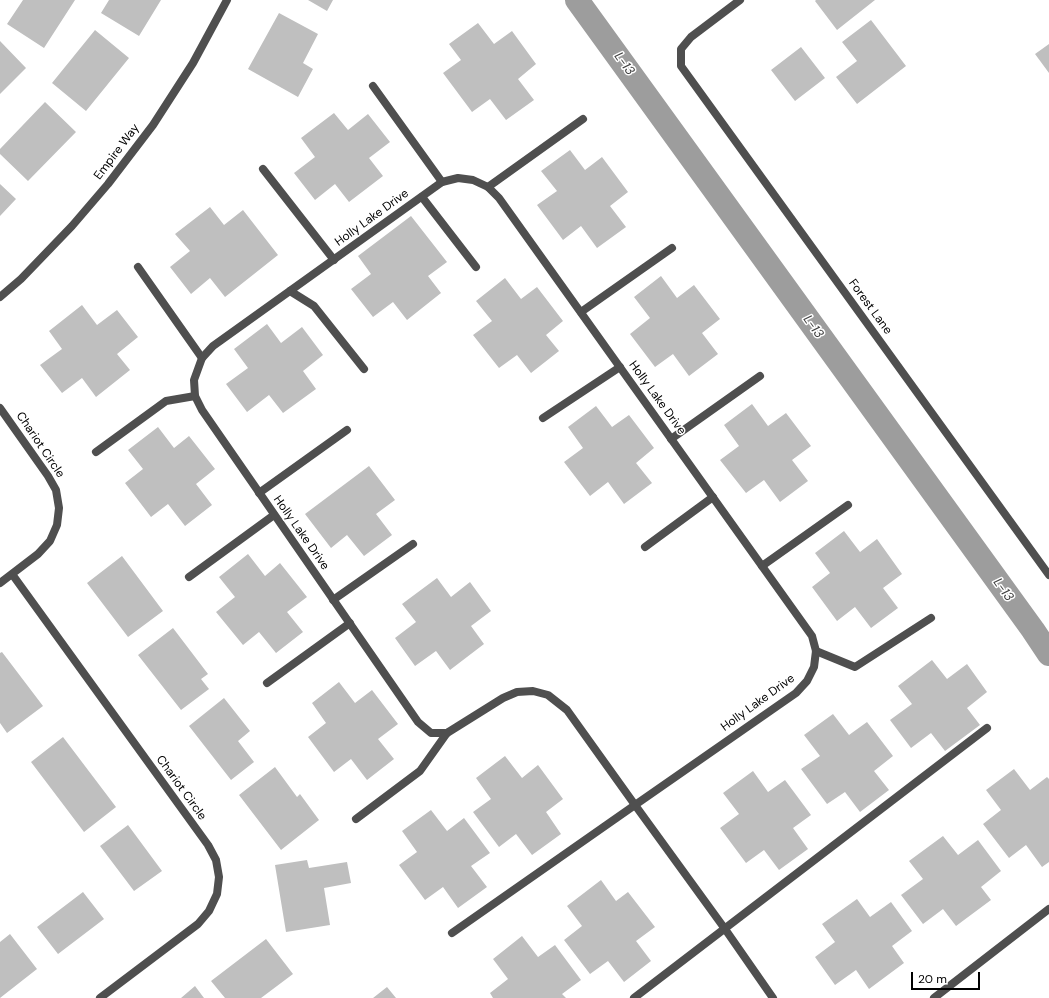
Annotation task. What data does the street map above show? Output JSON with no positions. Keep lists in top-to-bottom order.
{
  "streets": {
    "street": [
      "Empire Way",
      "Holly Lake Drive",
      "Forest Lane",
      "Chariot Circle"
    ]
  },
  "water": ["L-13"],
  "scale_bar": "20 m"
}
